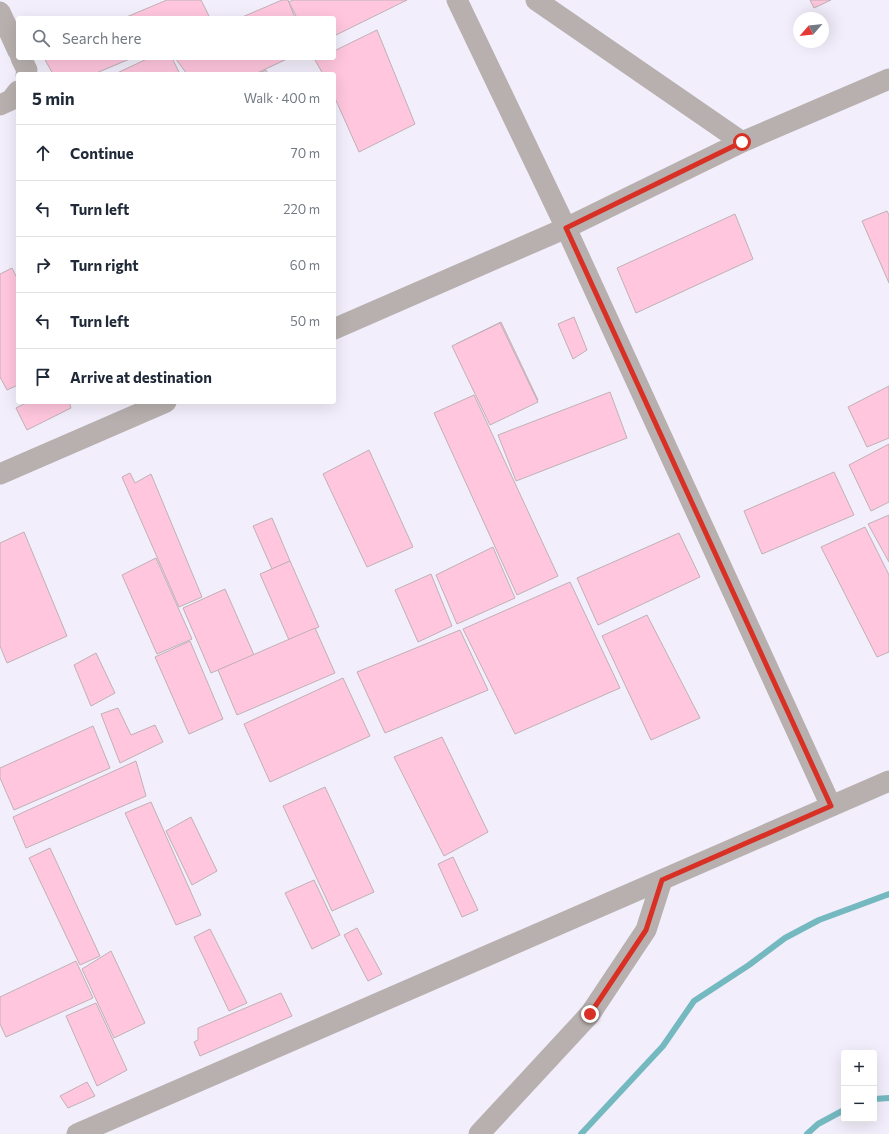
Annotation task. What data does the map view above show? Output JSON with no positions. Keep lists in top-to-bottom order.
{
  "north": "bottom left",
  "page": {
    "search": "Search here",
    "heading": ["5 min", "Walk · 400 m"],
    "list": [
      ["Continue", "70 m"],
      ["Turn left", "220 m"],
      ["Turn right", "60 m"],
      ["Turn left", "50 m"],
      "Arrive at destination"
    ],
    "map_buttons": ["+", "−"]
  }
}
